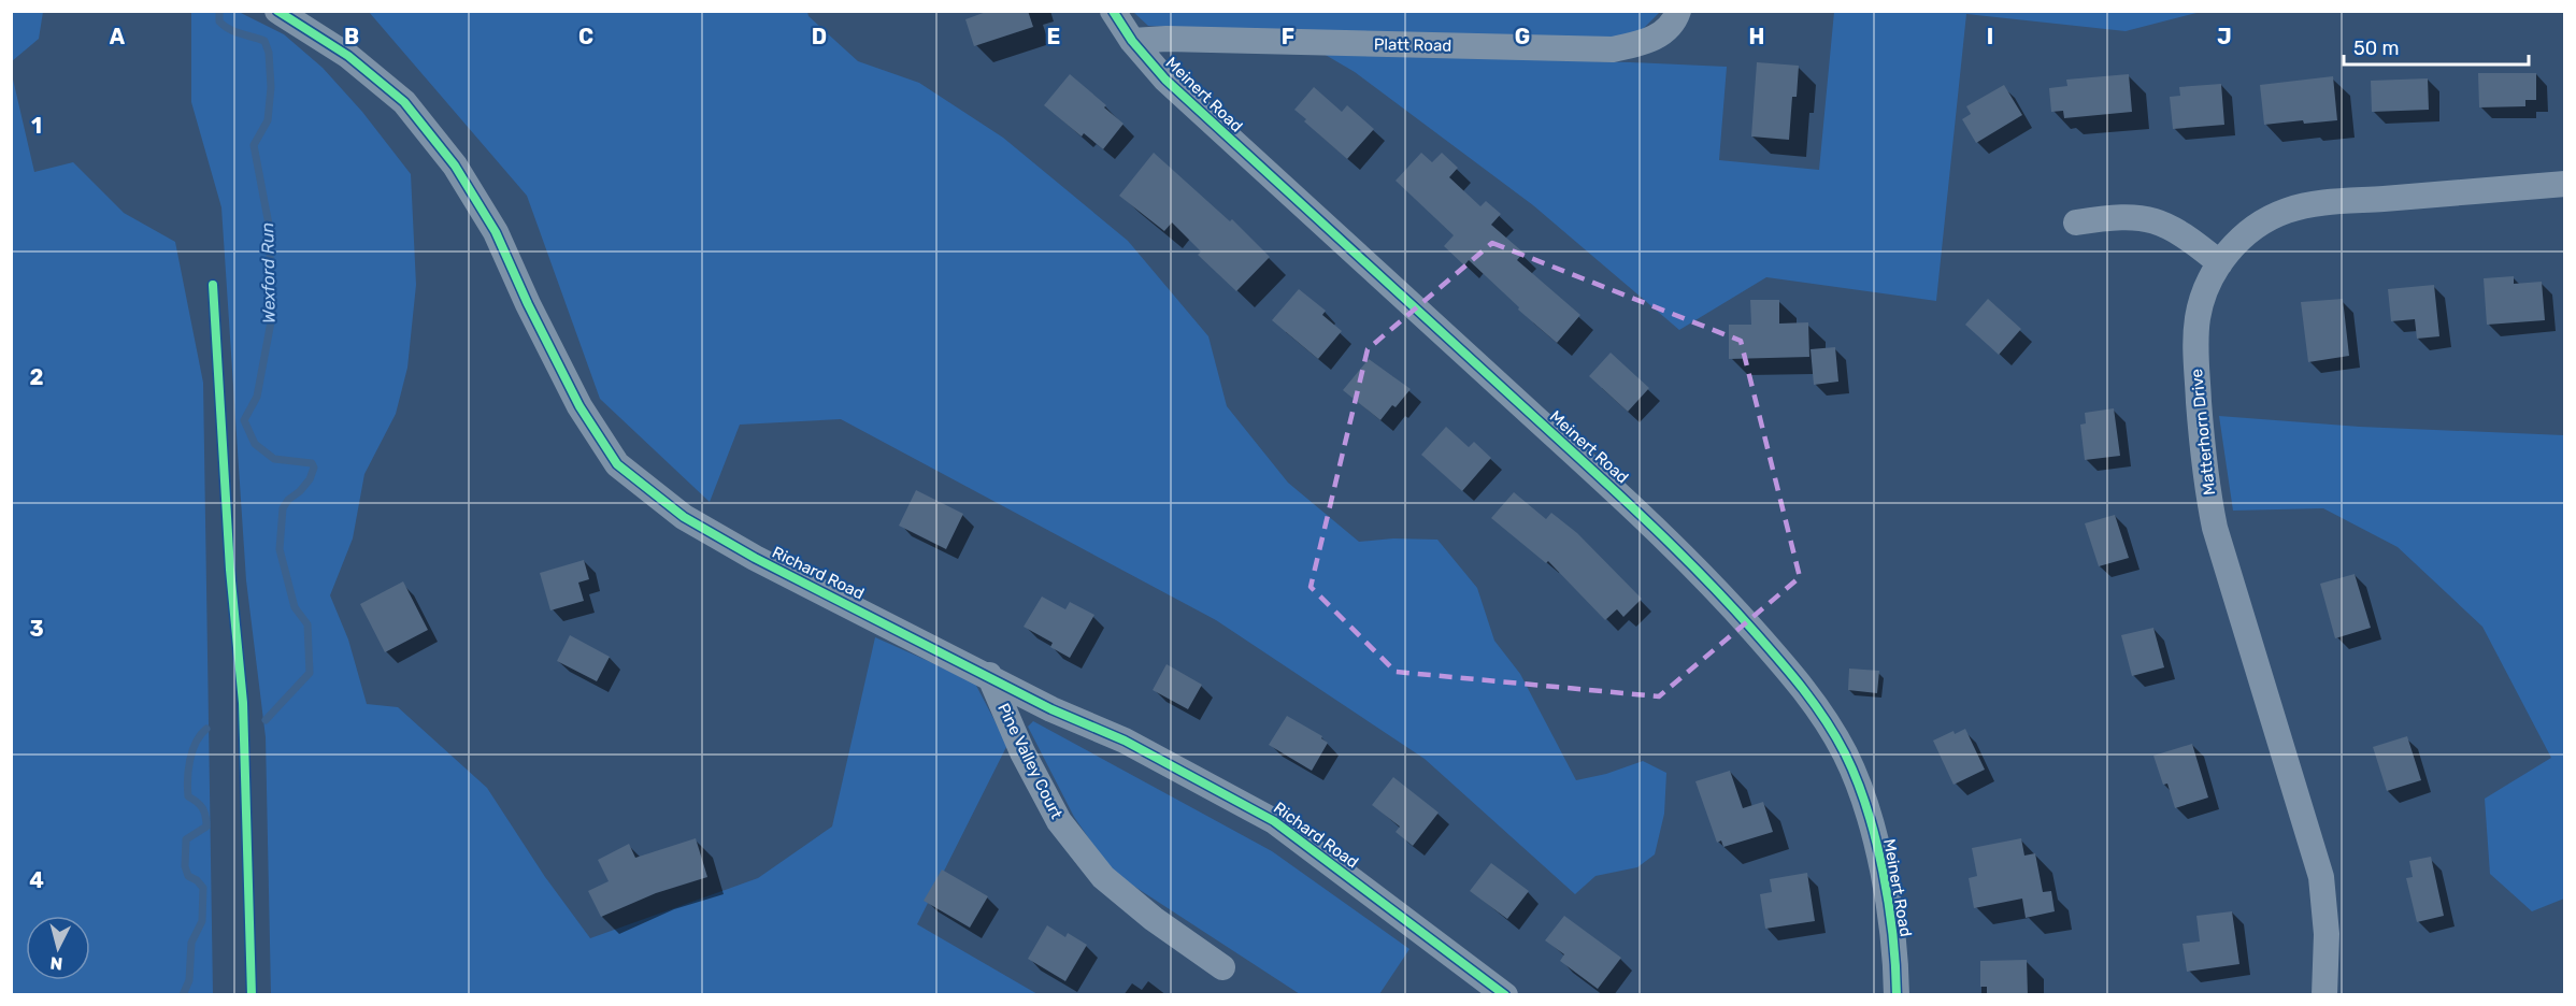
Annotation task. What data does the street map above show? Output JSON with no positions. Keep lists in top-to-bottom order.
{
  "streets": {
    "street": [
      "Platt Road",
      "Meinert Road",
      "Matterhorn Drive",
      "Richard Road",
      "Pine Valley Court"
    ]
  },
  "crossings": [
    ["Platt Road", "Meinert Road"],
    ["Richard Road", "Pine Valley Court"]
  ],
  "water": ["Wexford Run"],
  "scale_bar": "50 m",
  "north": "bottom",
  "grid": {
    "columns": [
      "A",
      "B",
      "C",
      "D",
      "E",
      "F",
      "G",
      "H",
      "I",
      "J"
    ],
    "rows": [
      "1",
      "2",
      "3",
      "4"
    ]
  }
}
